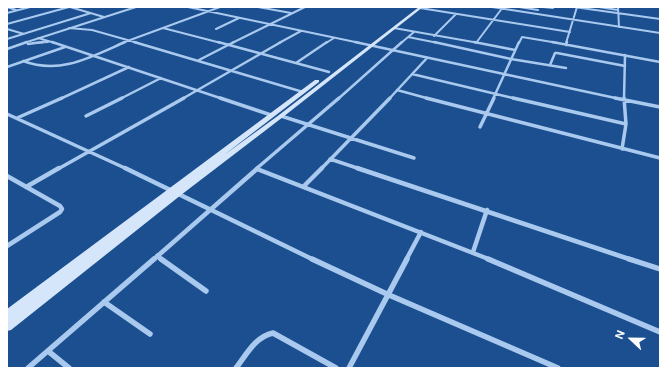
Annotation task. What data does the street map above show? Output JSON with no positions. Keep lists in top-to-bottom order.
{
  "north": "left"
}
